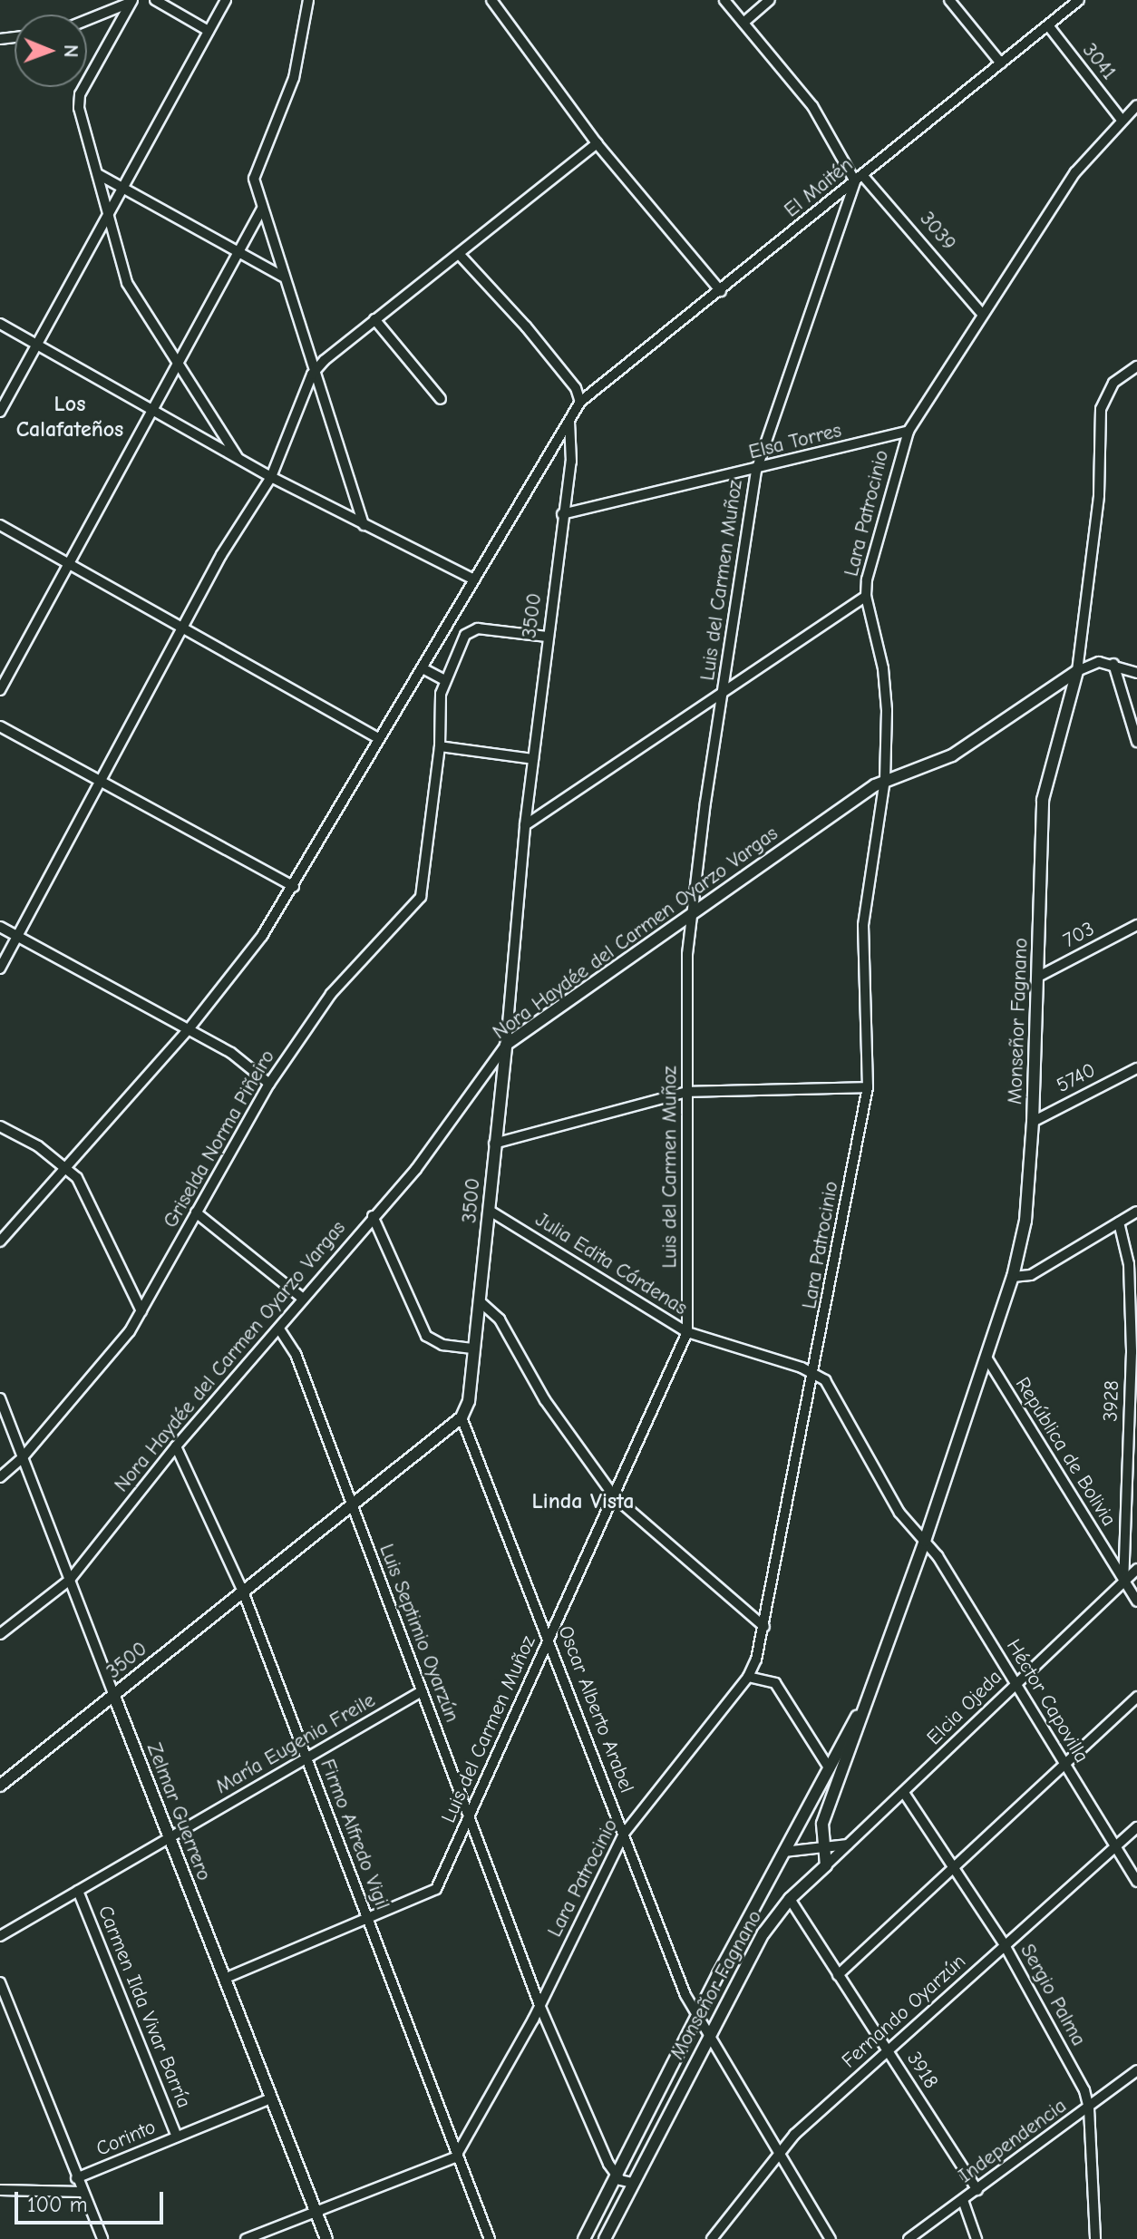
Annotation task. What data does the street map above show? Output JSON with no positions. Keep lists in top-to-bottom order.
{
  "streets": {
    "street": [
      "3041",
      "El Maitén",
      "3039",
      "Elsa Torres",
      "Lara Patrocinio",
      "Luis del Carmen Muñoz",
      "3500",
      "Nora Haydée del Carmen Oyarzo Vargas",
      "703",
      "Monseñor Fagnano",
      "5740",
      "Griselda Norma Piñeiro",
      "Julia Edita Cárdenas",
      "3928",
      "República de Bolivia",
      "Luis Septimio Oyarzún",
      "Héctor Capovilla",
      "Elcia Ojeda",
      "Oscar Alberto Arabel",
      "María Eugenia Freile",
      "Zelmar Guerrero",
      "Firmo Alfredo Vigil",
      "Sergio Palma",
      "Carmen Ilda Vivar Barría",
      "Fernando Oyarzún",
      "3918",
      "Corinto",
      "Independencia"
    ]
  },
  "crossings": [
    ["3041", "El Maitén"],
    ["3041", "Lara Patrocinio"],
    ["El Maitén", "3039"],
    ["El Maitén", "Luis del Carmen Muñoz"],
    ["3039", "Lara Patrocinio"],
    ["3039", "Luis del Carmen Muñoz"],
    ["Elsa Torres", "Lara Patrocinio"],
    ["Elsa Torres", "Luis del Carmen Muñoz"],
    ["Elsa Torres", "3500"],
    ["Lara Patrocinio", "Nora Haydée del Carmen Oyarzo Vargas"],
    ["Lara Patrocinio", "Julia Edita Cárdenas"],
    ["Lara Patrocinio", "Luis Septimio Oyarzún"],
    ["Lara Patrocinio", "Oscar Alberto Arabel"],
    ["Lara Patrocinio", "Firmo Alfredo Vigil"],
    ["Luis del Carmen Muñoz", "Nora Haydée del Carmen Oyarzo Vargas"],
    ["Luis del Carmen Muñoz", "Julia Edita Cárdenas"],
    ["Luis del Carmen Muñoz", "Luis Septimio Oyarzún"],
    ["Luis del Carmen Muñoz", "Oscar Alberto Arabel"],
    ["Luis del Carmen Muñoz", "Zelmar Guerrero"],
    ["Luis del Carmen Muñoz", "Firmo Alfredo Vigil"],
    ["3500", "Nora Haydée del Carmen Oyarzo Vargas"],
    ["3500", "Griselda Norma Piñeiro"],
    ["3500", "Julia Edita Cárdenas"],
    ["3500", "Luis Septimio Oyarzún"],
    ["3500", "Oscar Alberto Arabel"],
    ["3500", "Zelmar Guerrero"],
    ["3500", "Firmo Alfredo Vigil"],
    ["Nora Haydée del Carmen Oyarzo Vargas", "Monseñor Fagnano"],
    ["Nora Haydée del Carmen Oyarzo Vargas", "Luis Septimio Oyarzún"],
    ["Nora Haydée del Carmen Oyarzo Vargas", "Zelmar Guerrero"],
    ["Nora Haydée del Carmen Oyarzo Vargas", "Firmo Alfredo Vigil"],
    ["703", "Monseñor Fagnano"],
    ["Monseñor Fagnano", "5740"],
    ["Monseñor Fagnano", "República de Bolivia"],
    ["Monseñor Fagnano", "Luis Septimio Oyarzún"],
    ["Monseñor Fagnano", "Héctor Capovilla"],
    ["Monseñor Fagnano", "Elcia Ojeda"],
    ["Monseñor Fagnano", "Oscar Alberto Arabel"],
    ["Monseñor Fagnano", "3918"],
    ["Griselda Norma Piñeiro", "Zelmar Guerrero"],
    ["3928", "República de Bolivia"],
    ["3928", "Elcia Ojeda"],
    ["República de Bolivia", "Elcia Ojeda"],
    ["Luis Septimio Oyarzún", "María Eugenia Freile"],
    ["Héctor Capovilla", "Elcia Ojeda"],
    ["Héctor Capovilla", "Fernando Oyarzún"],
    ["Elcia Ojeda", "Sergio Palma"],
    ["Oscar Alberto Arabel", "Fernando Oyarzún"],
    ["María Eugenia Freile", "Zelmar Guerrero"],
    ["María Eugenia Freile", "Firmo Alfredo Vigil"],
    ["María Eugenia Freile", "Carmen Ilda Vivar Barría"],
    ["Zelmar Guerrero", "Corinto"],
    ["Sergio Palma", "Fernando Oyarzún"],
    ["Sergio Palma", "Independencia"],
    ["Carmen Ilda Vivar Barría", "Corinto"],
    ["Fernando Oyarzún", "3918"],
    ["3918", "Independencia"]
  ],
  "districts": ["Los Calafateños", "Linda Vista"],
  "scale_bar": "100 m",
  "north": "right"
}
